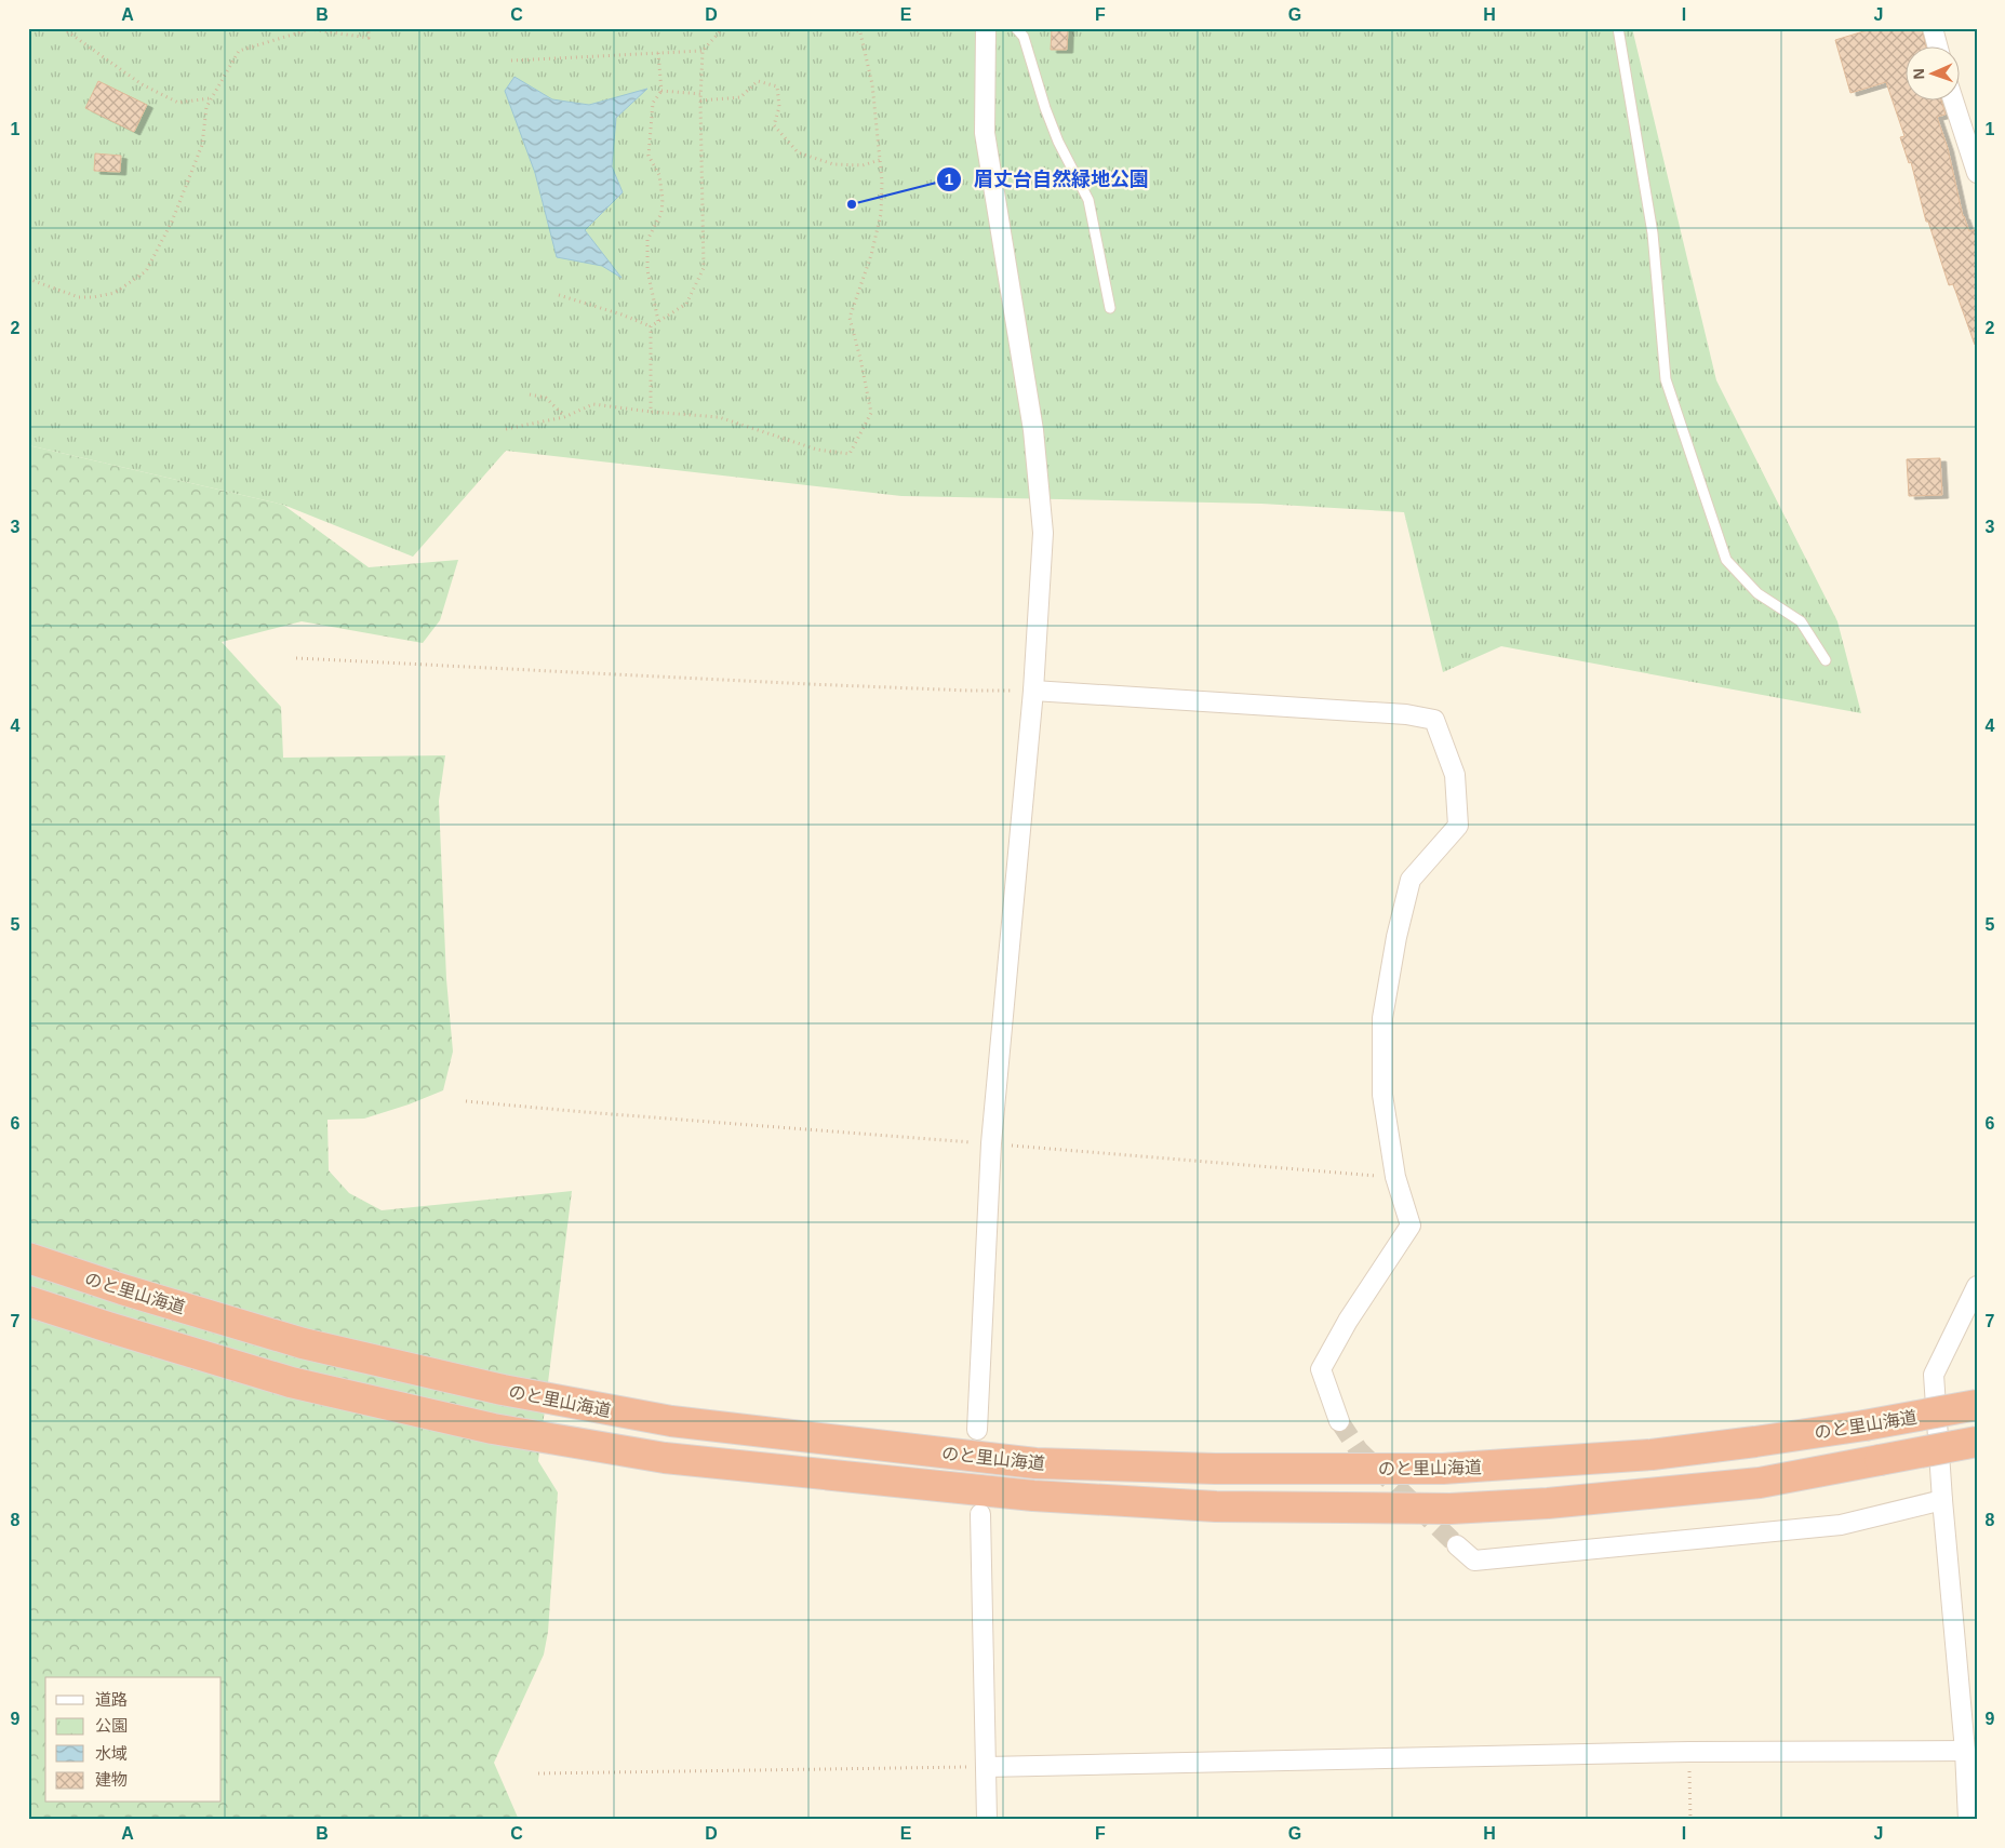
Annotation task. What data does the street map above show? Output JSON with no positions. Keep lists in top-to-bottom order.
{
  "streets": {
    "highway": ["のと里山海道"]
  },
  "places": ["眉丈台自然緑地公園"],
  "legend": [
    "道路",
    "公園",
    "水域",
    "建物"
  ],
  "north": "left",
  "grid": {
    "columns": [
      "A",
      "B",
      "C",
      "D",
      "E",
      "F",
      "G",
      "H",
      "I",
      "J"
    ],
    "rows": [
      "1",
      "2",
      "3",
      "4",
      "5",
      "6",
      "7",
      "8",
      "9"
    ]
  }
}
